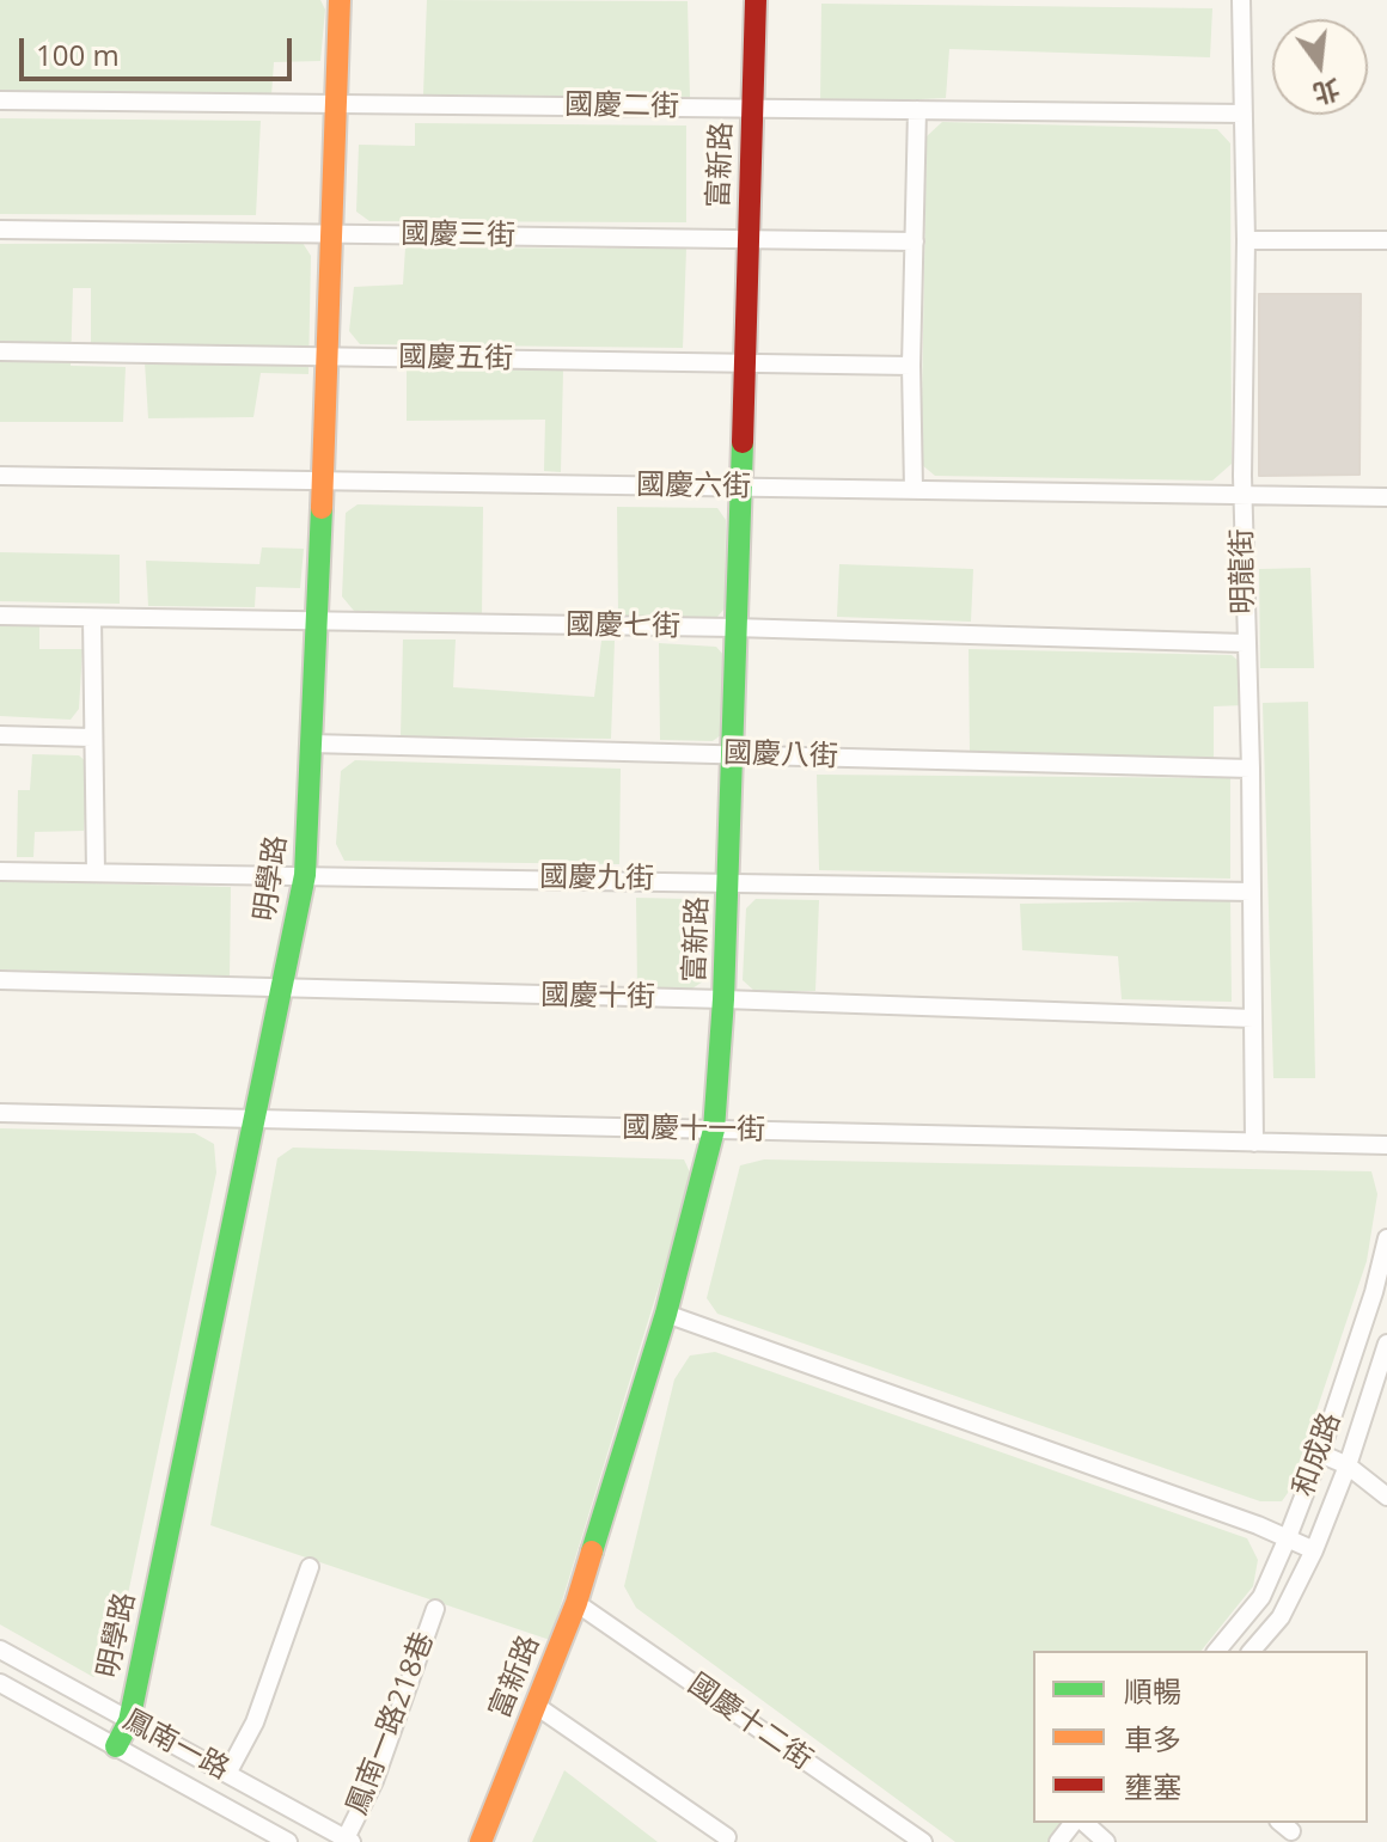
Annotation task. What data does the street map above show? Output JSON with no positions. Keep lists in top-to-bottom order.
{
  "streets": {
    "street": [
      "國慶二街",
      "富新路",
      "國慶三街",
      "國慶五街",
      "國慶六街",
      "明龍街",
      "國慶七街",
      "國慶八街",
      "明學路",
      "國慶九街",
      "國慶十街",
      "國慶十一街",
      "和成路",
      "國慶十二街",
      "鳳南一路218巷",
      "鳳南一路"
    ]
  },
  "crossings": [
    ["國慶二街", "富新路"],
    ["國慶二街", "明龍街"],
    ["國慶二街", "明學路"],
    ["富新路", "國慶三街"],
    ["富新路", "國慶五街"],
    ["富新路", "國慶六街"],
    ["富新路", "國慶七街"],
    ["富新路", "國慶八街"],
    ["富新路", "國慶九街"],
    ["富新路", "國慶十街"],
    ["富新路", "國慶十一街"],
    ["富新路", "國慶十二街"],
    ["國慶三街", "明學路"],
    ["國慶五街", "明學路"],
    ["國慶六街", "明龍街"],
    ["國慶六街", "明學路"],
    ["明龍街", "國慶七街"],
    ["明龍街", "國慶八街"],
    ["明龍街", "國慶九街"],
    ["明龍街", "國慶十街"],
    ["明龍街", "國慶十一街"],
    ["國慶七街", "明學路"],
    ["國慶八街", "明學路"],
    ["明學路", "國慶九街"],
    ["明學路", "國慶十街"],
    ["明學路", "國慶十一街"],
    ["明學路", "鳳南一路"],
    ["鳳南一路218巷", "鳳南一路"]
  ],
  "legend": ["順暢", "車多", "壅塞"],
  "scale_bar": "100 m",
  "north": "bottom"
}
